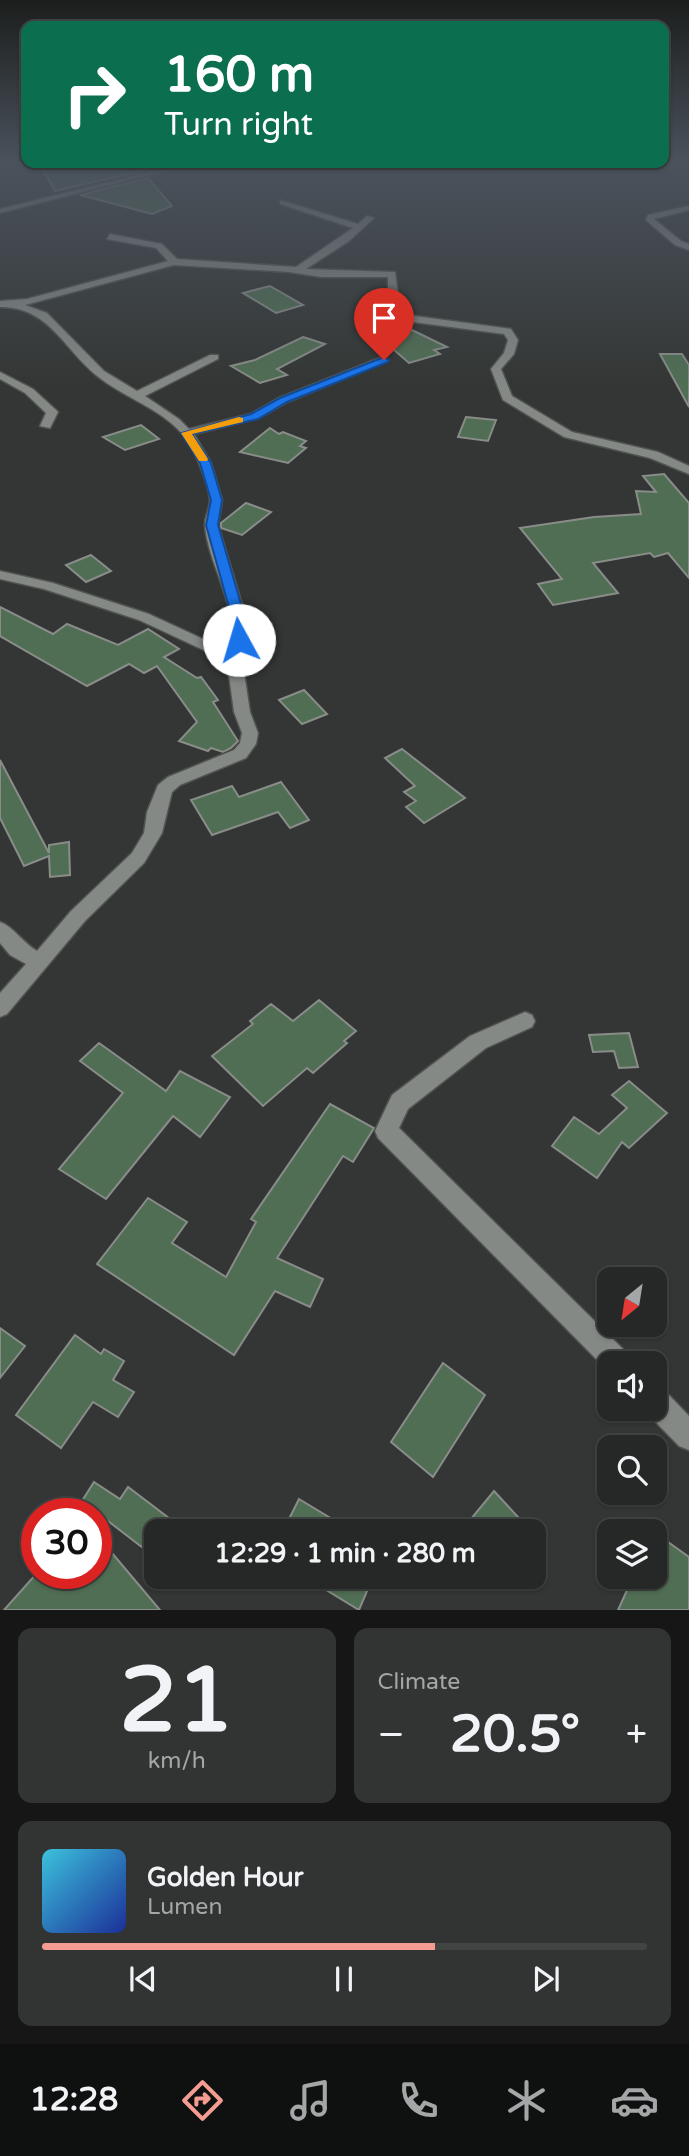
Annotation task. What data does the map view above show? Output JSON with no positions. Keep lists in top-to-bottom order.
{
  "north": "bottom left",
  "page": {
    "turn": ["160 m", "Turn right"],
    "limit": "30",
    "trip": "12:29 · 1 min · 280 m",
    "tile": [
      ["21", "km/h"],
      "Climate"
    ],
    "heat": ["−", "20.5°", "+"],
    "song": ["Golden Hour", "Lumen"],
    "tabs": "12:28"
  }
}
